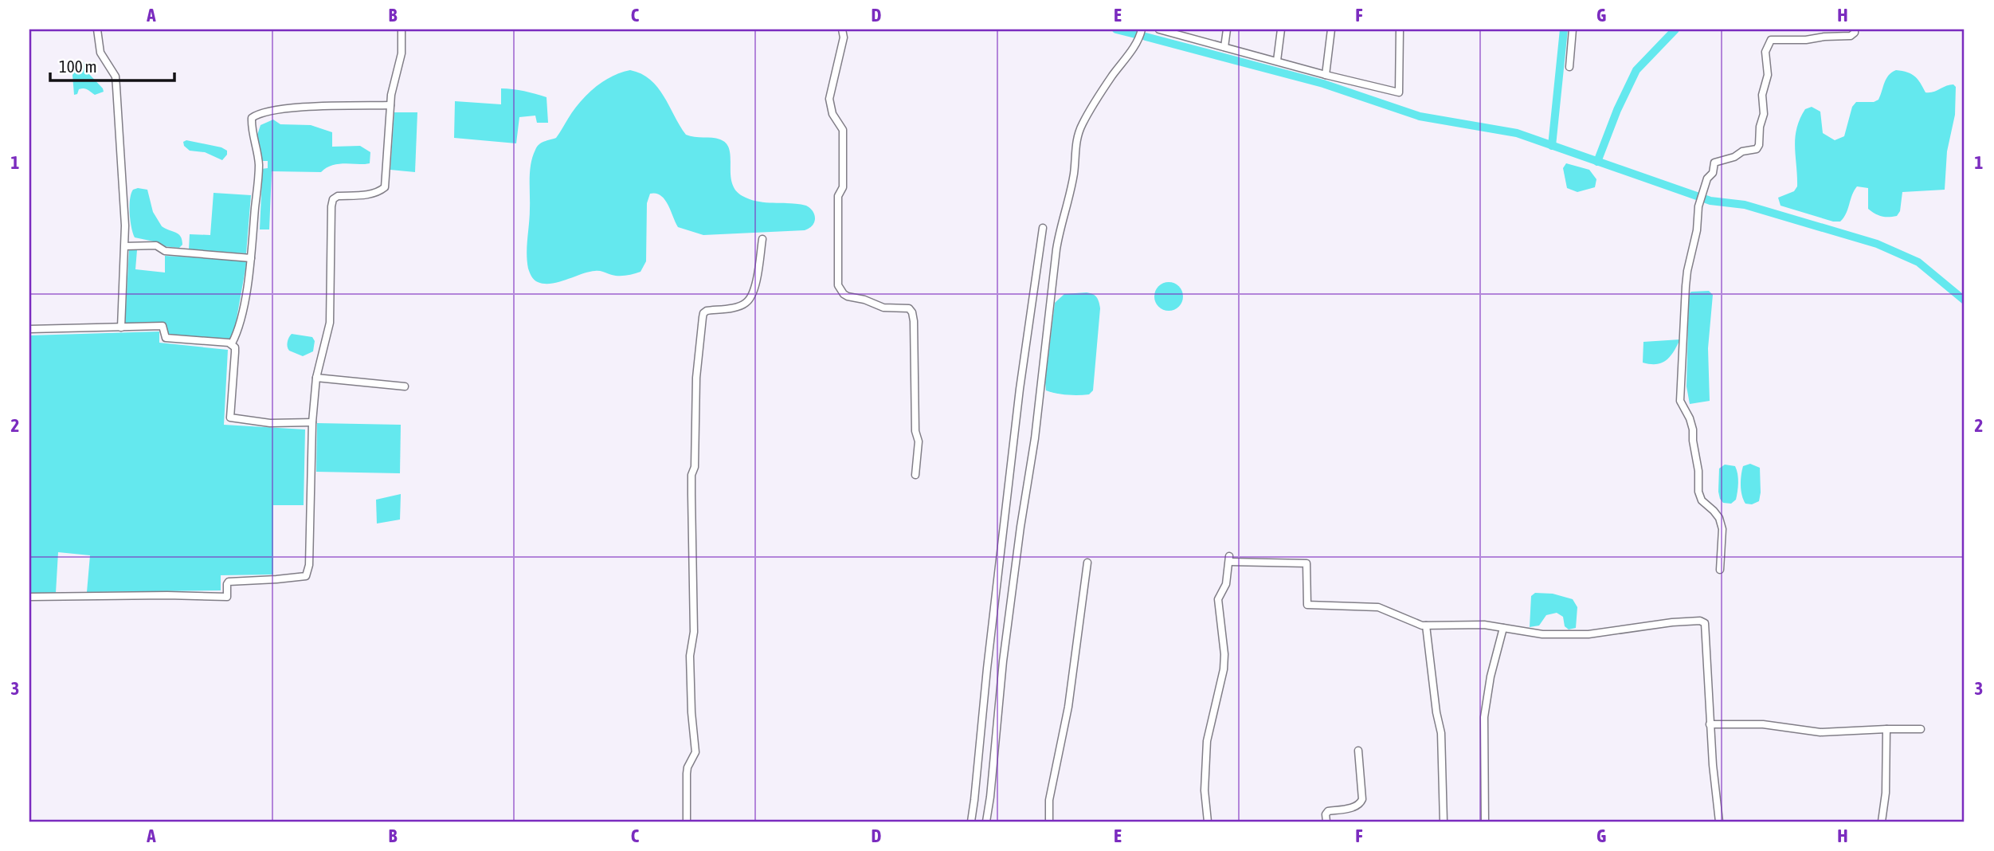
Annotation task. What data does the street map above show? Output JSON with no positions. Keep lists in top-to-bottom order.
{
  "scale_bar": "100 m",
  "grid": {
    "columns": [
      "A",
      "B",
      "C",
      "D",
      "E",
      "F",
      "G",
      "H"
    ],
    "rows": ["1", "2", "3"]
  }
}
